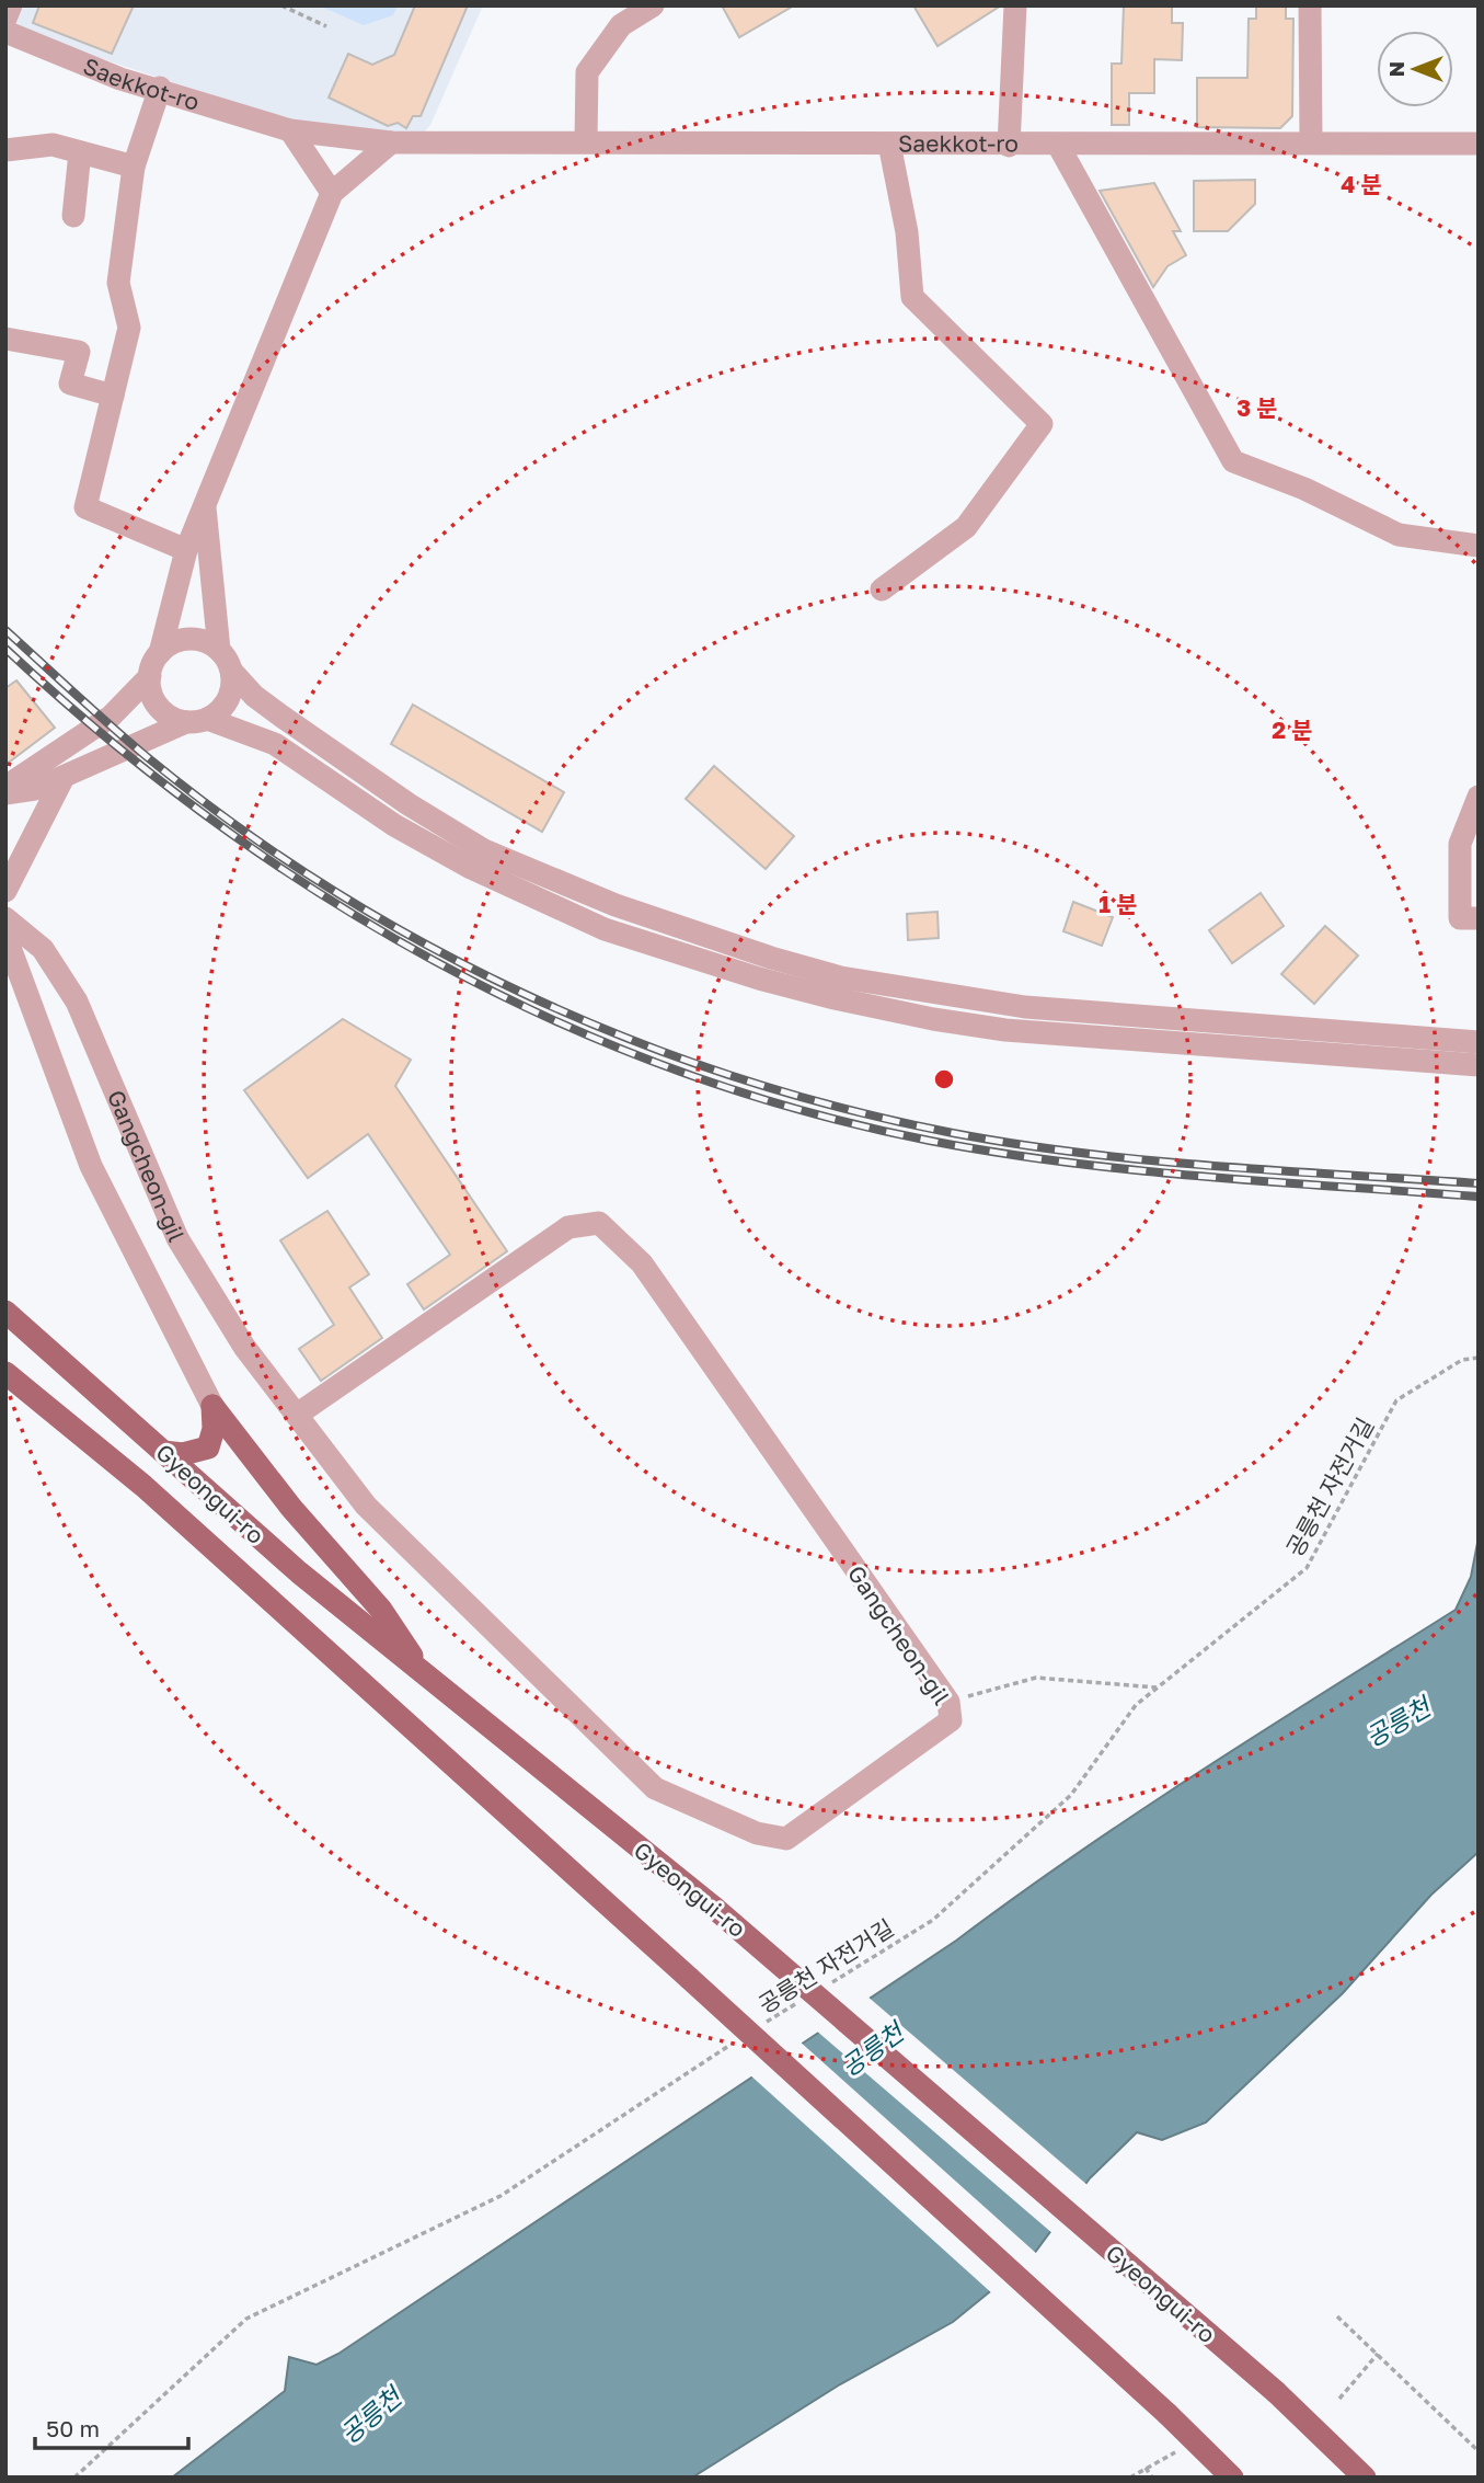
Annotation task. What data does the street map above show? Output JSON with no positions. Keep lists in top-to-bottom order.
{
  "streets": {
    "main road": ["Gyeongui-ro"],
    "street": ["Saekkot-ro", "Gangcheon-gil"],
    "path": ["공릉천 자전거길"]
  },
  "water": ["공릉천"],
  "scale_bar": "50 m",
  "north": "left",
  "rings": [
    "4 분",
    "3 분",
    "2 분",
    "1 분"
  ]
}
